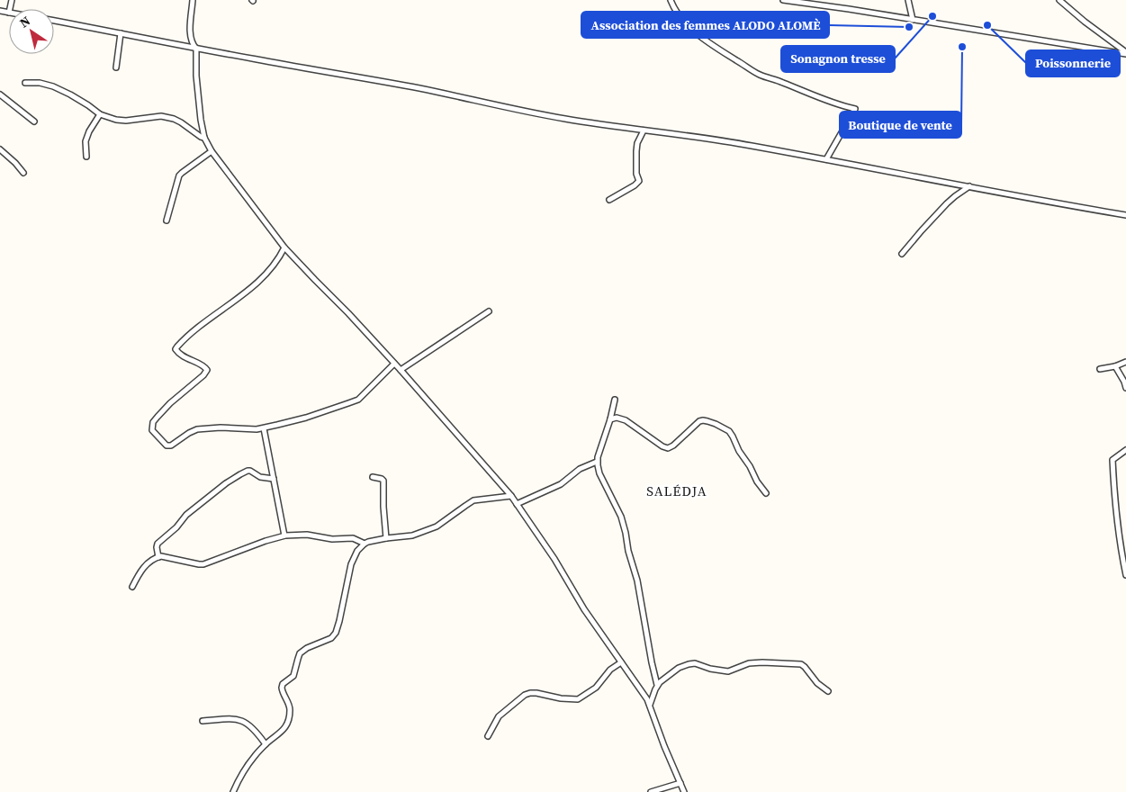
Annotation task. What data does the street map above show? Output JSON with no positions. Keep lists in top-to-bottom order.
{
  "districts": ["SALÉDJA"],
  "places": [
    "Sonagnon tresse",
    "Poissonnerie",
    "Association des femmes ALODO ALOMÈ",
    "Boutique de vente"
  ],
  "north": "top left"
}
